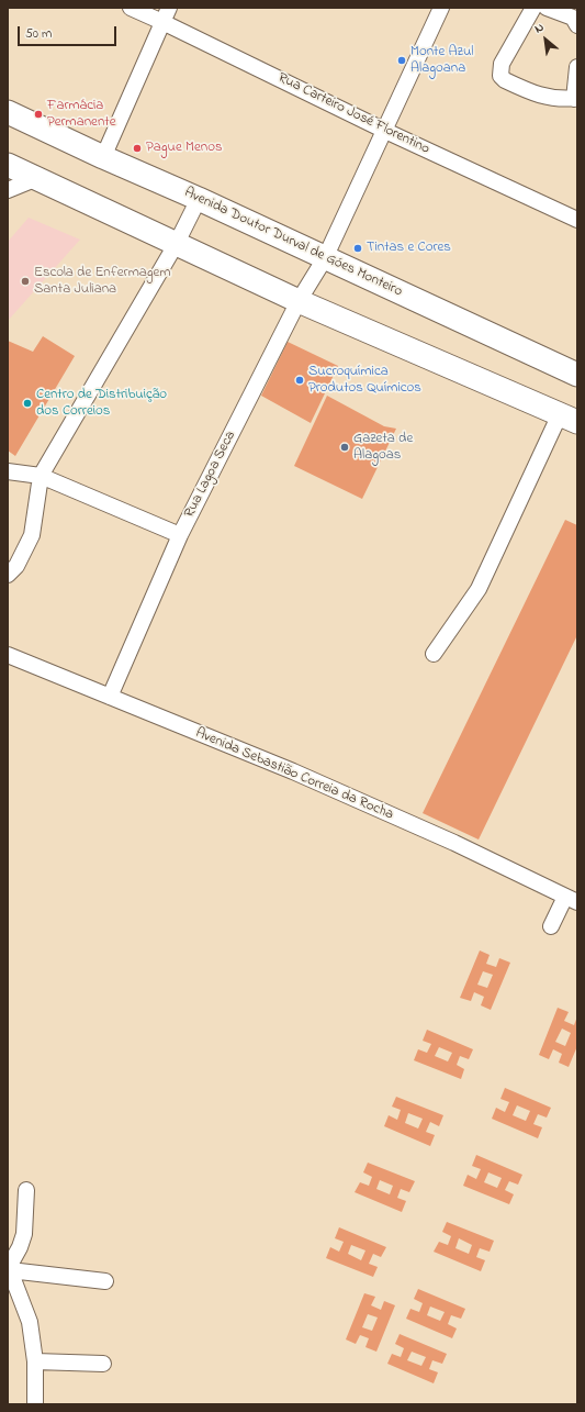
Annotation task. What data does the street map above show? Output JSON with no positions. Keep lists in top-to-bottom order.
{
  "streets": {
    "highway": ["Avenida Doutor Durval de Góes Monteiro"],
    "street": ["Rua Carteiro José Florentino", "Rua Lagoa Seca", "Avenida Sebastião Correia da Rocha"]
  },
  "crossings": [
    ["Rua Carteiro José Florentino", "Rua Lagoa Seca"],
    ["Avenida Doutor Durval de Góes Monteiro", "Rua Lagoa Seca"],
    ["Rua Lagoa Seca", "Avenida Sebastião Correia da Rocha"]
  ],
  "places": [
    "Monte Azul Alagoana",
    "Farmácia Permanente",
    "Pague Menos",
    "Tintas e Cores",
    "Escola de Enfermagem Santa Juliana",
    "Sucroquímica Produtos Químicos",
    "Centro de Distribuição dos Correios",
    "Gazeta de Alagoas"
  ],
  "scale_bar": "50 m",
  "north": "top left"
}
